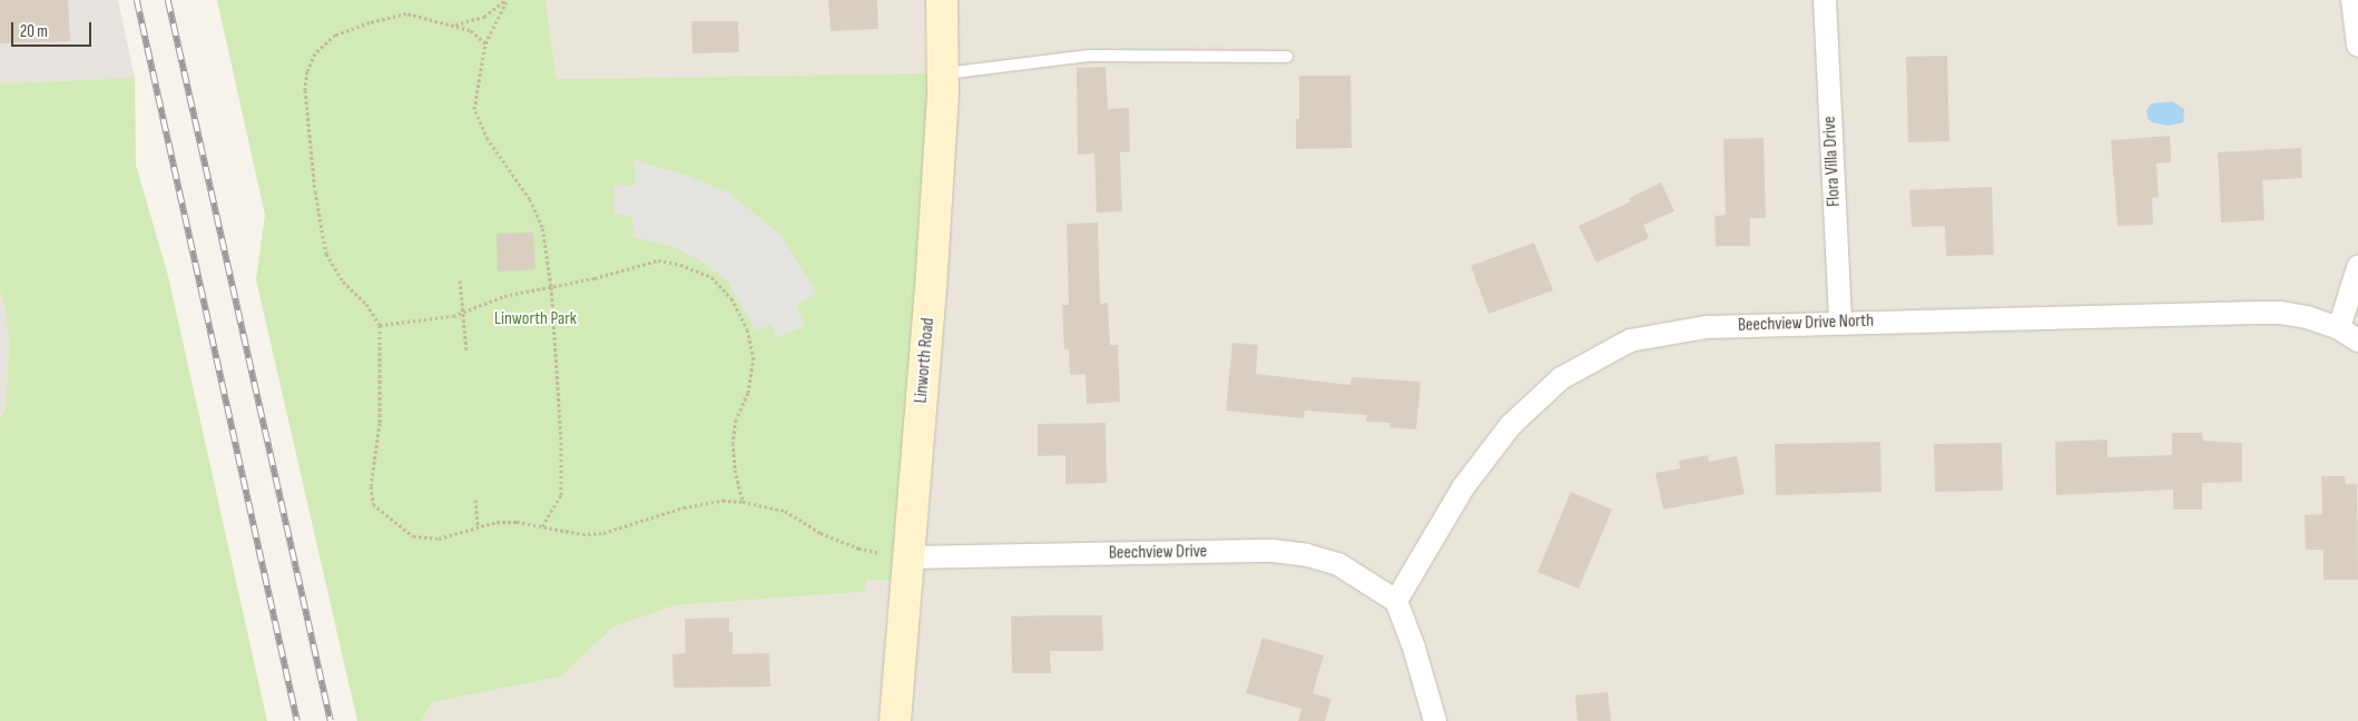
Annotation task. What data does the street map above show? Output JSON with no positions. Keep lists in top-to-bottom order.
{
  "streets": {
    "main road": ["Linworth Road"],
    "street": ["Flora Villa Drive", "Beechview Drive North", "Beechview Drive"]
  },
  "crossings": [
    ["Flora Villa Drive", "Beechview Drive North"],
    ["Beechview Drive North", "Beechview Drive"],
    ["Linworth Road", "Beechview Drive"]
  ],
  "parks": ["Linworth Park"],
  "scale_bar": "20 m"
}
